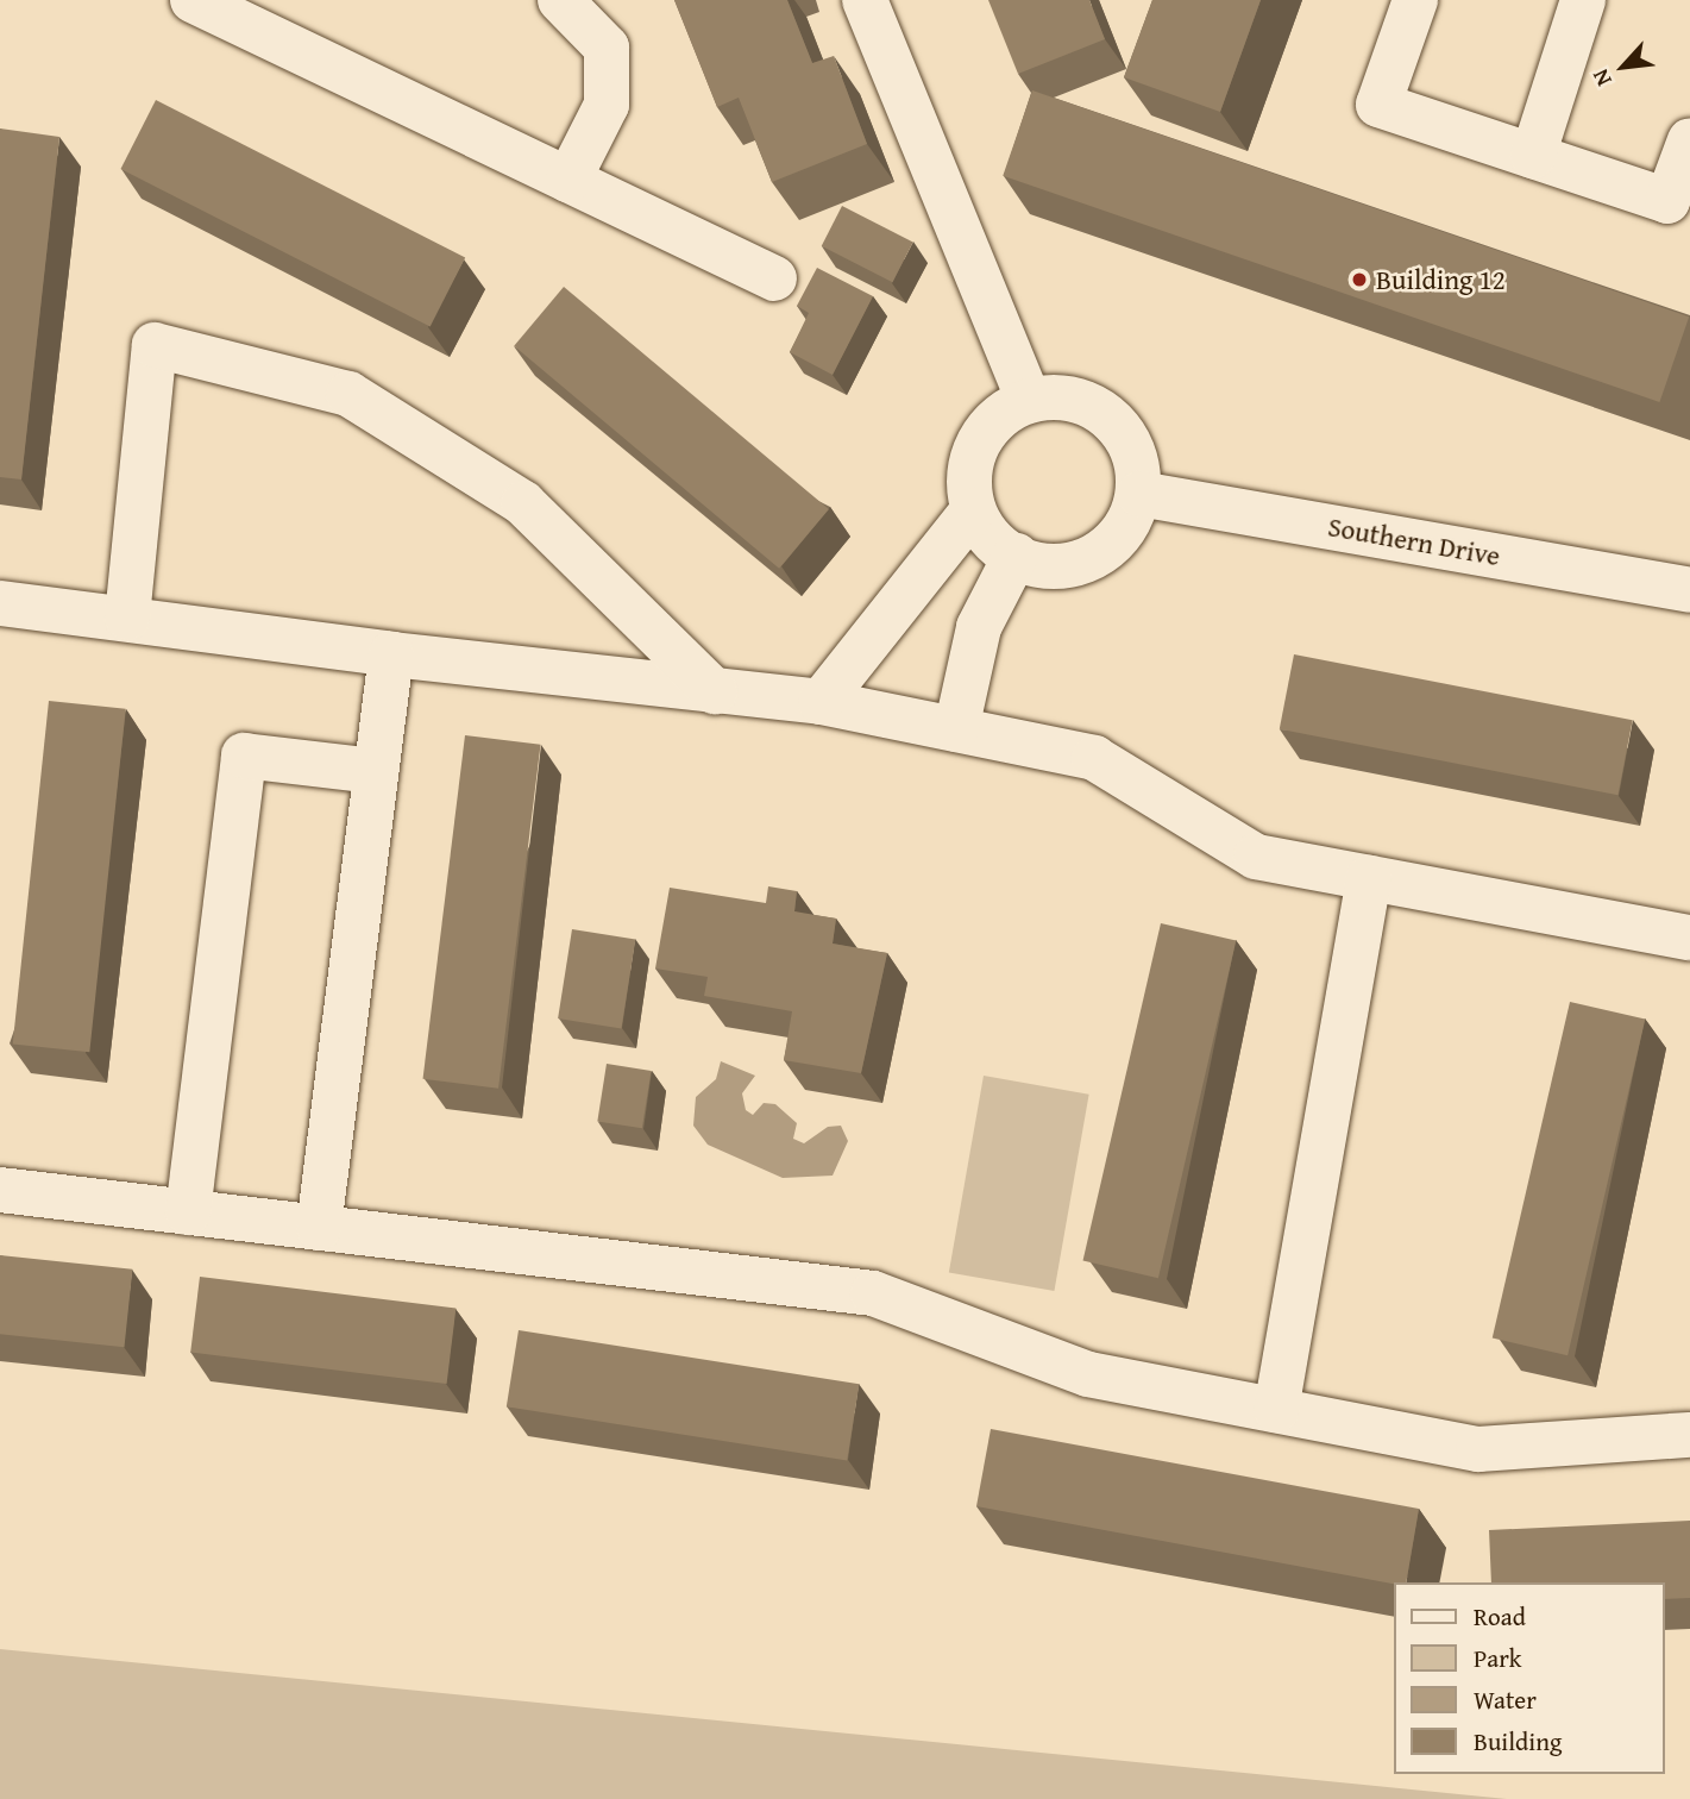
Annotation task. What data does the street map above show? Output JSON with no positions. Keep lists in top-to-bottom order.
{
  "streets": {
    "street": ["Southern Drive"]
  },
  "places": ["Building 12"],
  "legend": [
    "Road",
    "Park",
    "Water",
    "Building"
  ],
  "north": "bottom left"
}
